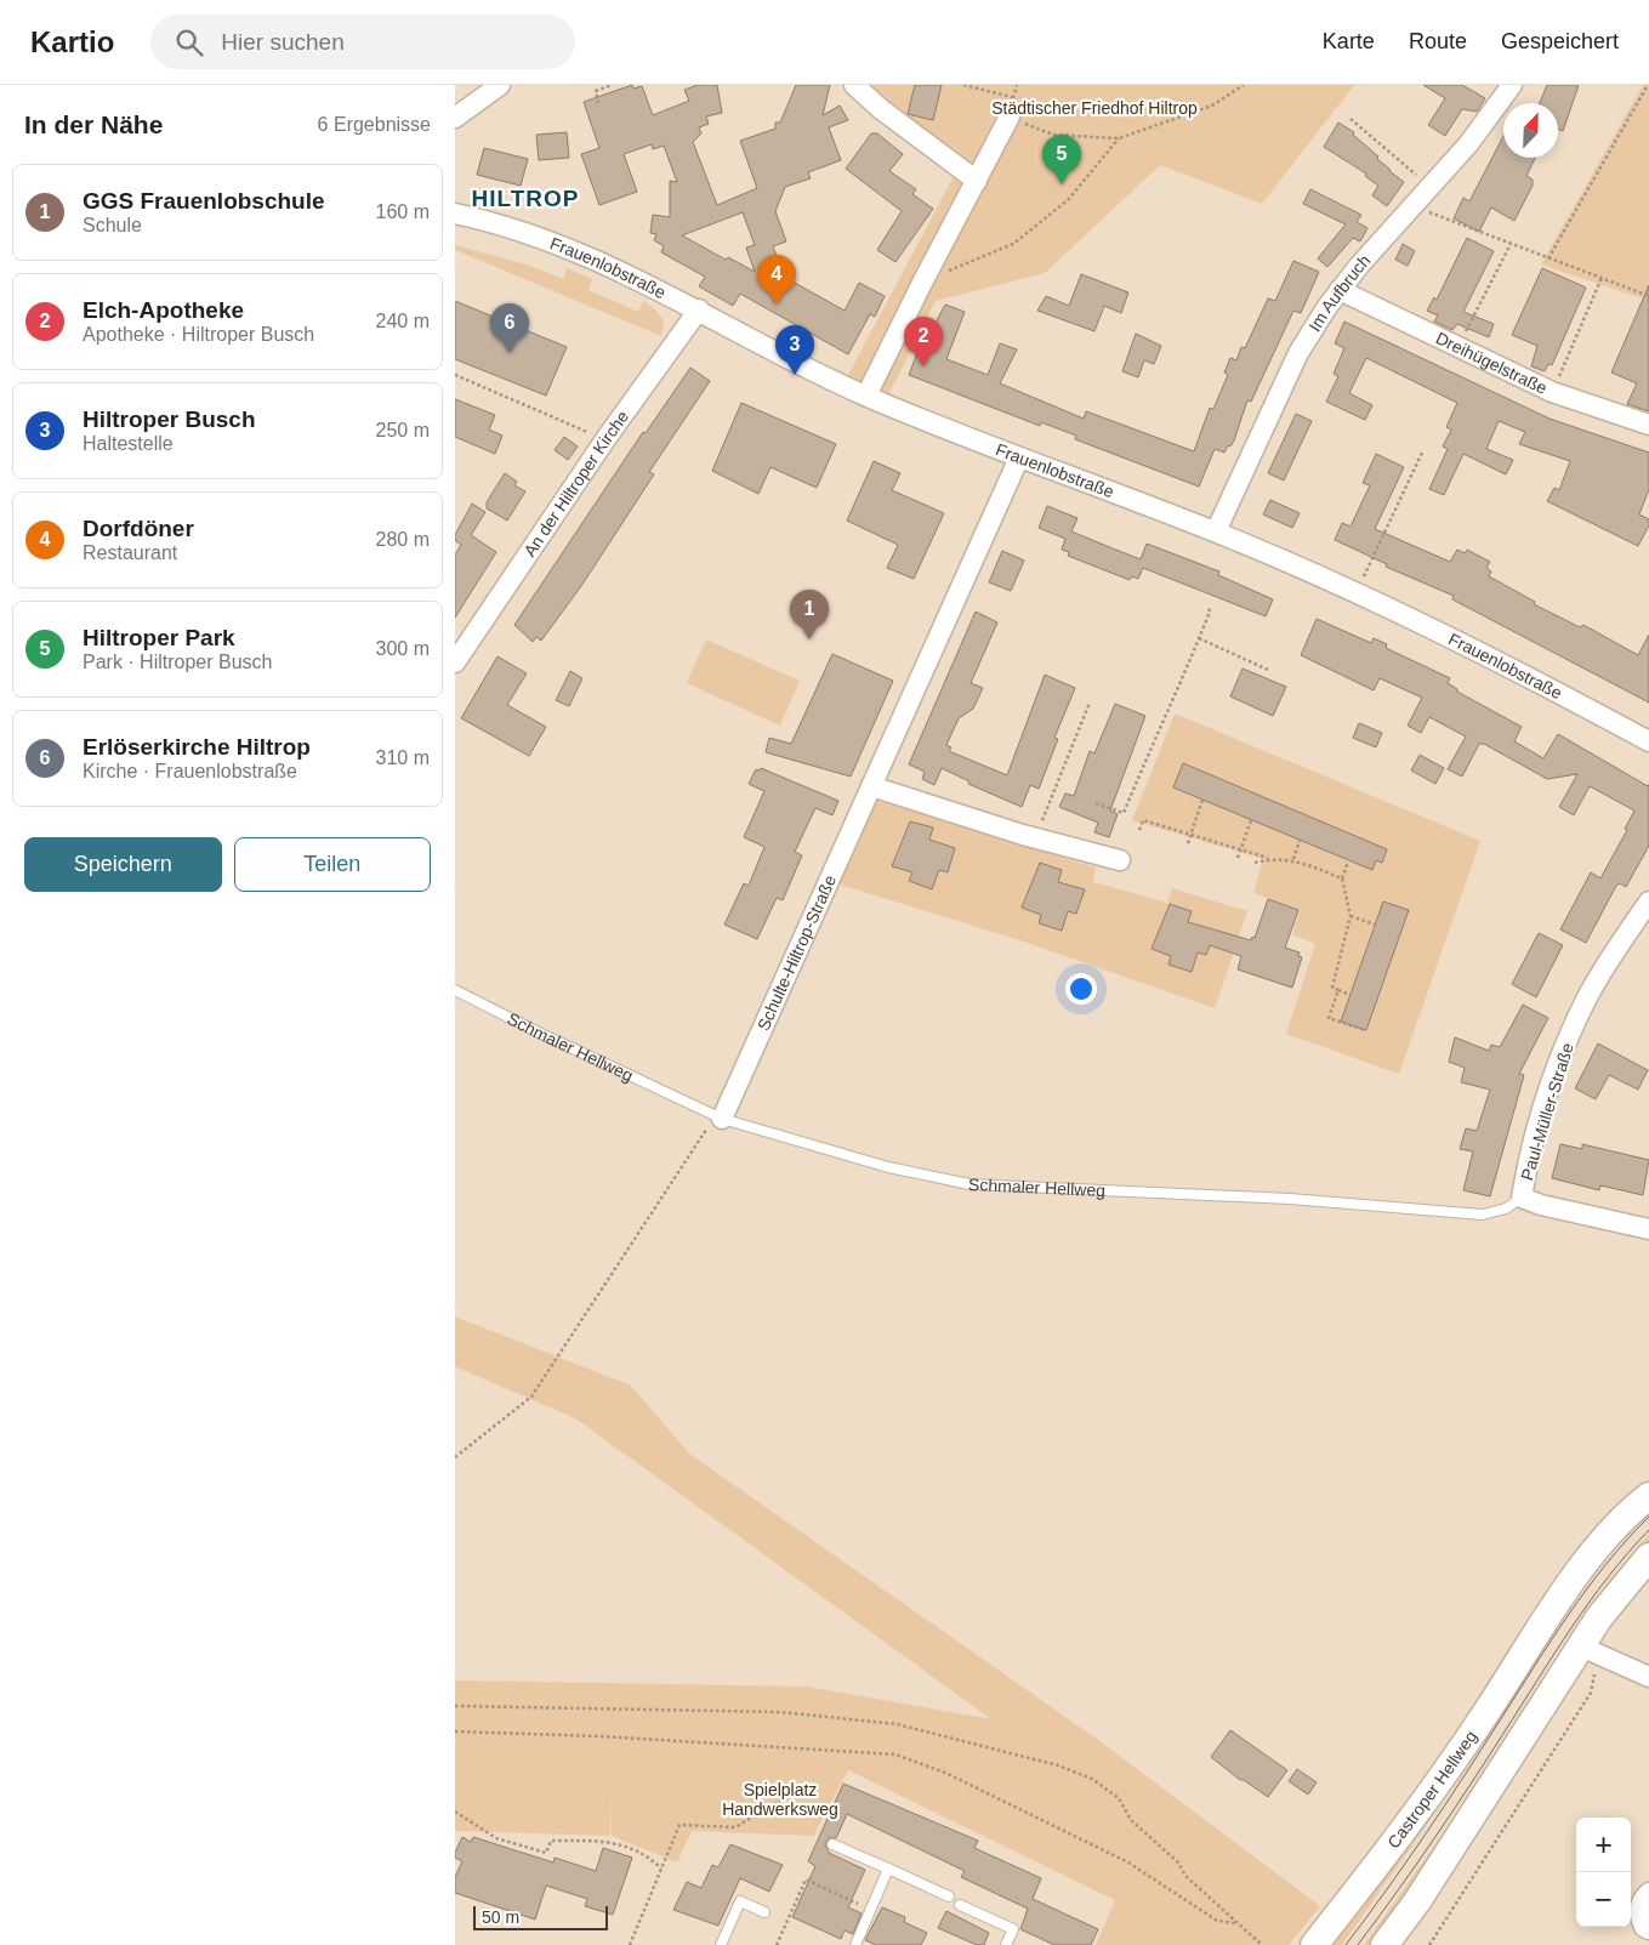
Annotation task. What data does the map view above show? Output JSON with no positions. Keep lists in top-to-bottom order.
{
  "streets": {
    "main road": ["Castroper Hellweg"],
    "street": [
      "Frauenlobstraße",
      "Im Aufbruch",
      "Dreihügelstraße",
      "An der Hiltroper Kirche",
      "Schulte-Hiltrop-Straße",
      "Paul-Müller-Straße"
    ],
    "lane": ["Schmaler Hellweg"]
  },
  "crossings": [
    ["Frauenlobstraße", "Im Aufbruch"],
    ["Frauenlobstraße", "An der Hiltroper Kirche"],
    ["Frauenlobstraße", "Schulte-Hiltrop-Straße"],
    ["Im Aufbruch", "Dreihügelstraße"],
    ["Schulte-Hiltrop-Straße", "Schmaler Hellweg"],
    ["Schmaler Hellweg", "Paul-Müller-Straße"]
  ],
  "districts": ["HILTROP"],
  "parks": ["Städtischer Friedhof Hiltrop", "Spielplatz Handwerksweg"],
  "scale_bar": "50 m",
  "north": "top right",
  "page": {
    "header": "Kartio",
    "search": "Hier suchen",
    "nav": ["Karte", "Route", "Gespeichert"],
    "heading": ["In der Nähe", "6 Ergebnisse"],
    "pins": [
      "5",
      "4",
      "6",
      "2",
      "3",
      "1"
    ],
    "list": [
      {
        "mark": "1",
        "name": "GGS Frauenlobschule",
        "note": "Schule",
        "value": "160 m"
      },
      {
        "mark": "2",
        "name": "Elch-Apotheke",
        "note": "Apotheke · Hiltroper Busch",
        "value": "240 m"
      },
      {
        "mark": "3",
        "name": "Hiltroper Busch",
        "note": "Haltestelle",
        "value": "250 m"
      },
      {
        "mark": "4",
        "name": "Dorfdöner",
        "note": "Restaurant",
        "value": "280 m"
      },
      {
        "mark": "5",
        "name": "Hiltroper Park",
        "note": "Park · Hiltroper Busch",
        "value": "300 m"
      },
      {
        "mark": "6",
        "name": "Erlöserkirche Hiltrop",
        "note": "Kirche · Frauenlobstraße",
        "value": "310 m"
      }
    ],
    "buttons": ["Speichern", "Teilen"],
    "map_buttons": ["+", "−"],
    "scale": "50 m"
  }
}
